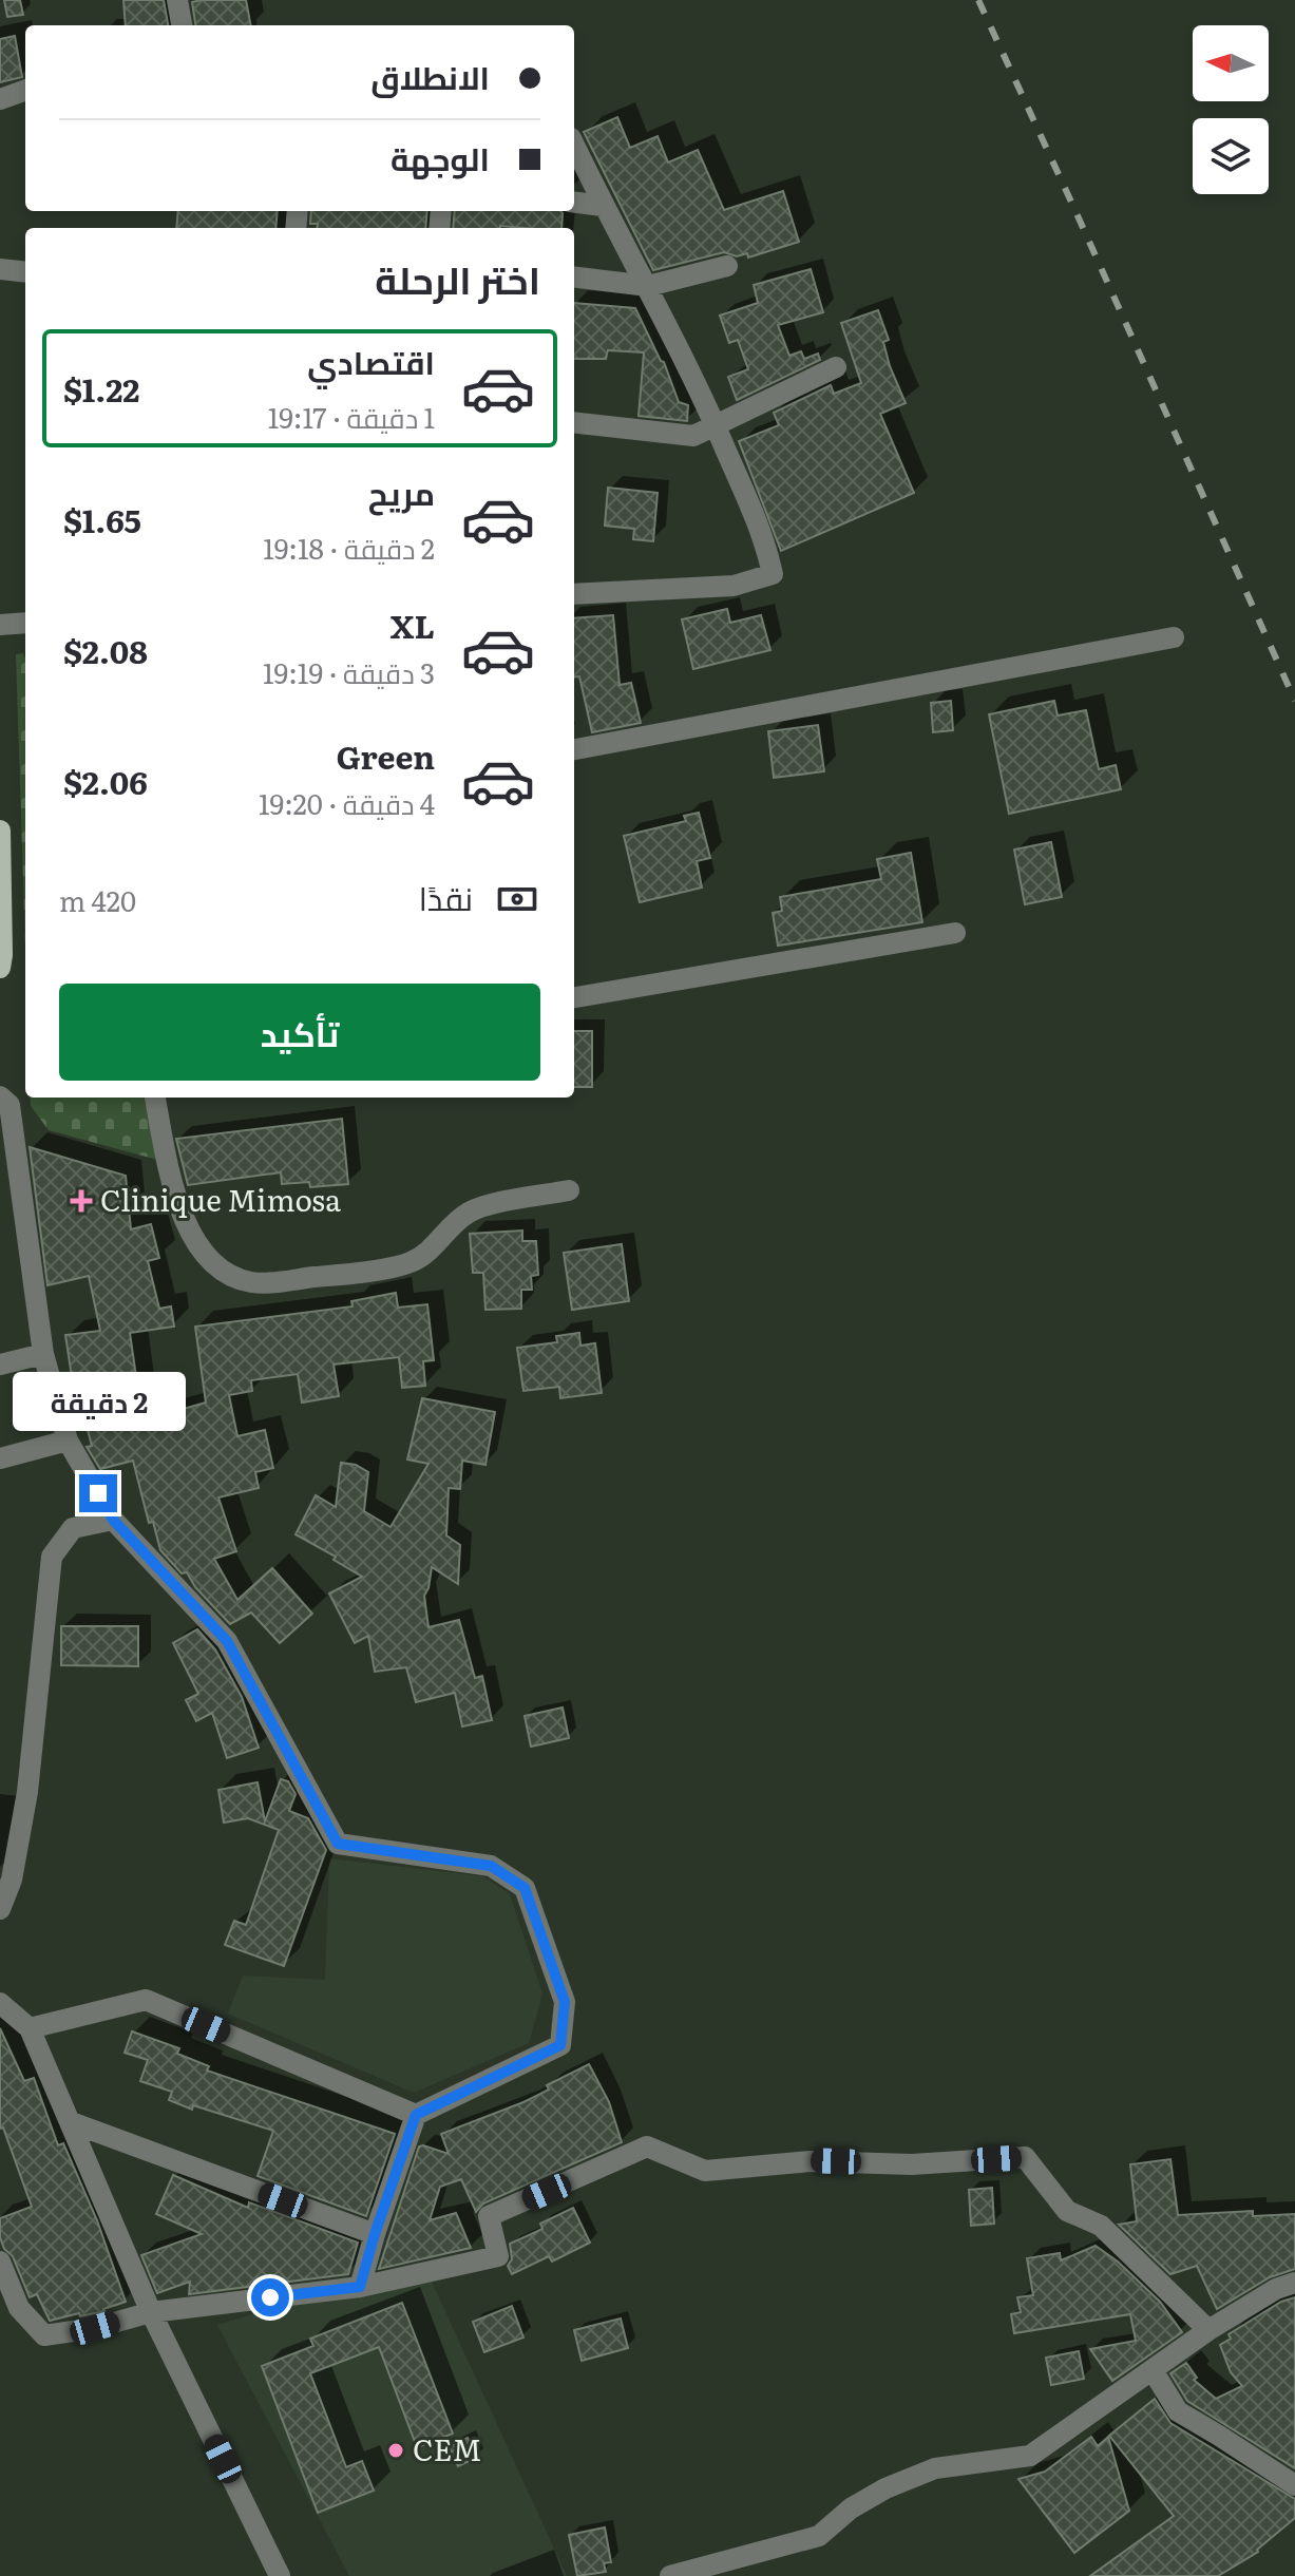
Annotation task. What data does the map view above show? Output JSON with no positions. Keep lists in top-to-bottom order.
{
  "places": {
    "health": ["Clinique Mimosa"],
    "other": ["CEM"]
  },
  "north": "left",
  "page": {
    "banner": ["الانطلاق", "الوجهة"],
    "heading": "اختر الرحلة",
    "list": [
      {
        "name": "اقتصادي",
        "note": "1 دقيقة · 19:17",
        "value": "$1.22"
      },
      {
        "name": "مريح",
        "note": "2 دقيقة · 19:18",
        "value": "$1.65"
      },
      {
        "name": "XL",
        "note": "3 دقيقة · 19:19",
        "value": "$2.08"
      },
      {
        "name": "Green",
        "note": "4 دقيقة · 19:20",
        "value": "$2.06"
      }
    ],
    "pay": ["نقدًا", "420 m"],
    "buttons": "تأكيد",
    "bubble": "2 دقيقة"
  }
}
